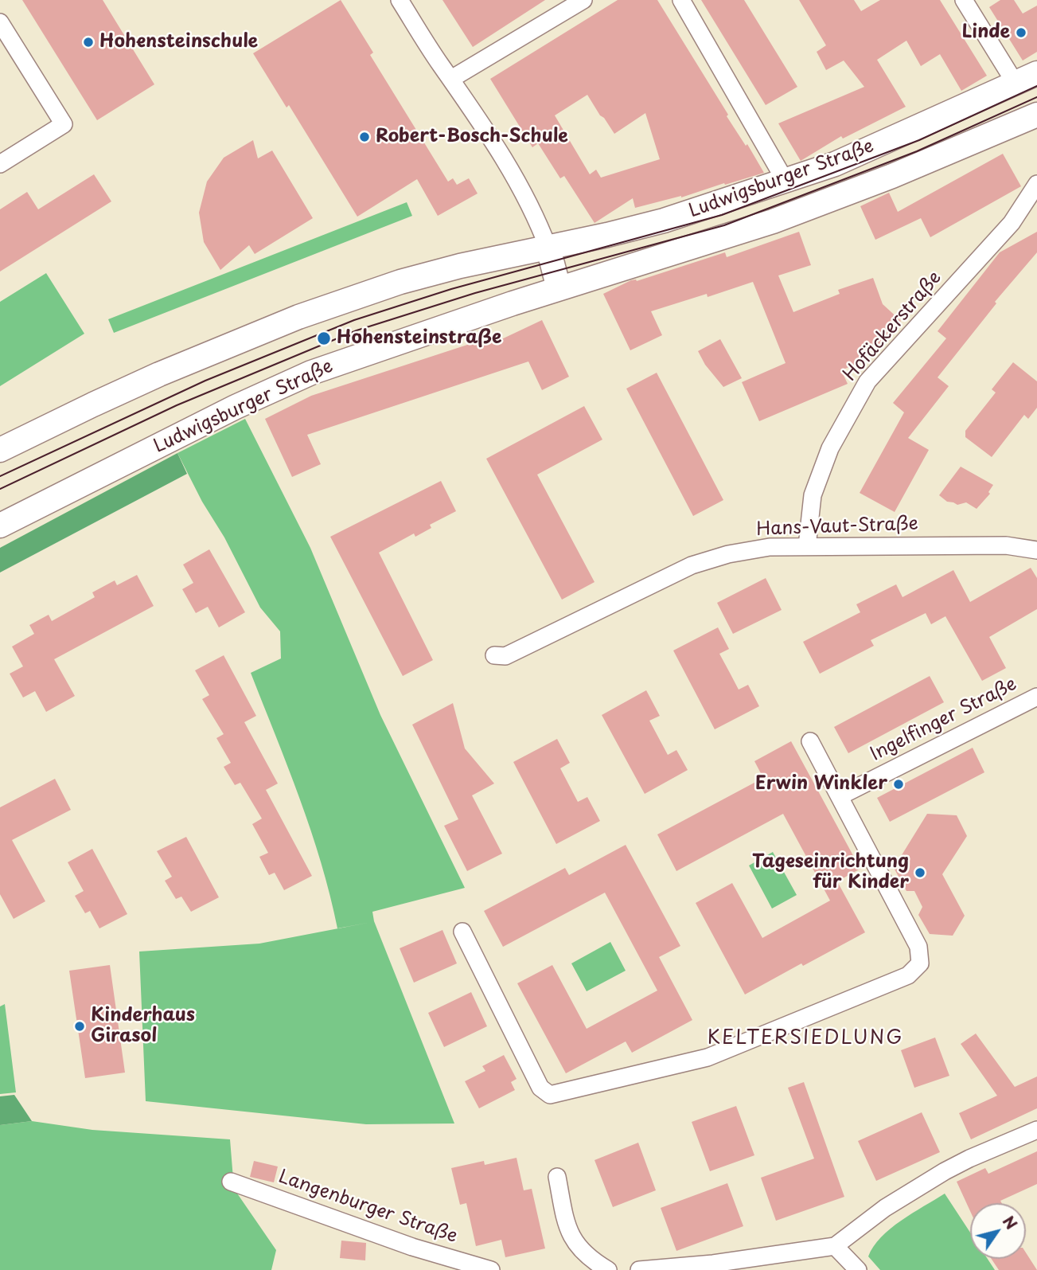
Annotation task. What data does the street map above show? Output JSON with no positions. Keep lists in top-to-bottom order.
{
  "streets": {
    "main road": ["Ludwigsburger Straße"],
    "street": [
      "Hofäckerstraße",
      "Hans-Vaut-Straße",
      "Ingelfinger Straße",
      "Langenburger Straße"
    ]
  },
  "crossings": [
    ["Hofäckerstraße", "Hans-Vaut-Straße"]
  ],
  "districts": ["KELTERSIEDLUNG"],
  "places": [
    "Linde",
    "Hohensteinschule",
    "Robert-Bosch-Schule",
    "Hohensteinstraße",
    "Erwin Winkler",
    "Tageseinrichtung für Kinder",
    "Kinderhaus Girasol"
  ],
  "north": "top right"
}
